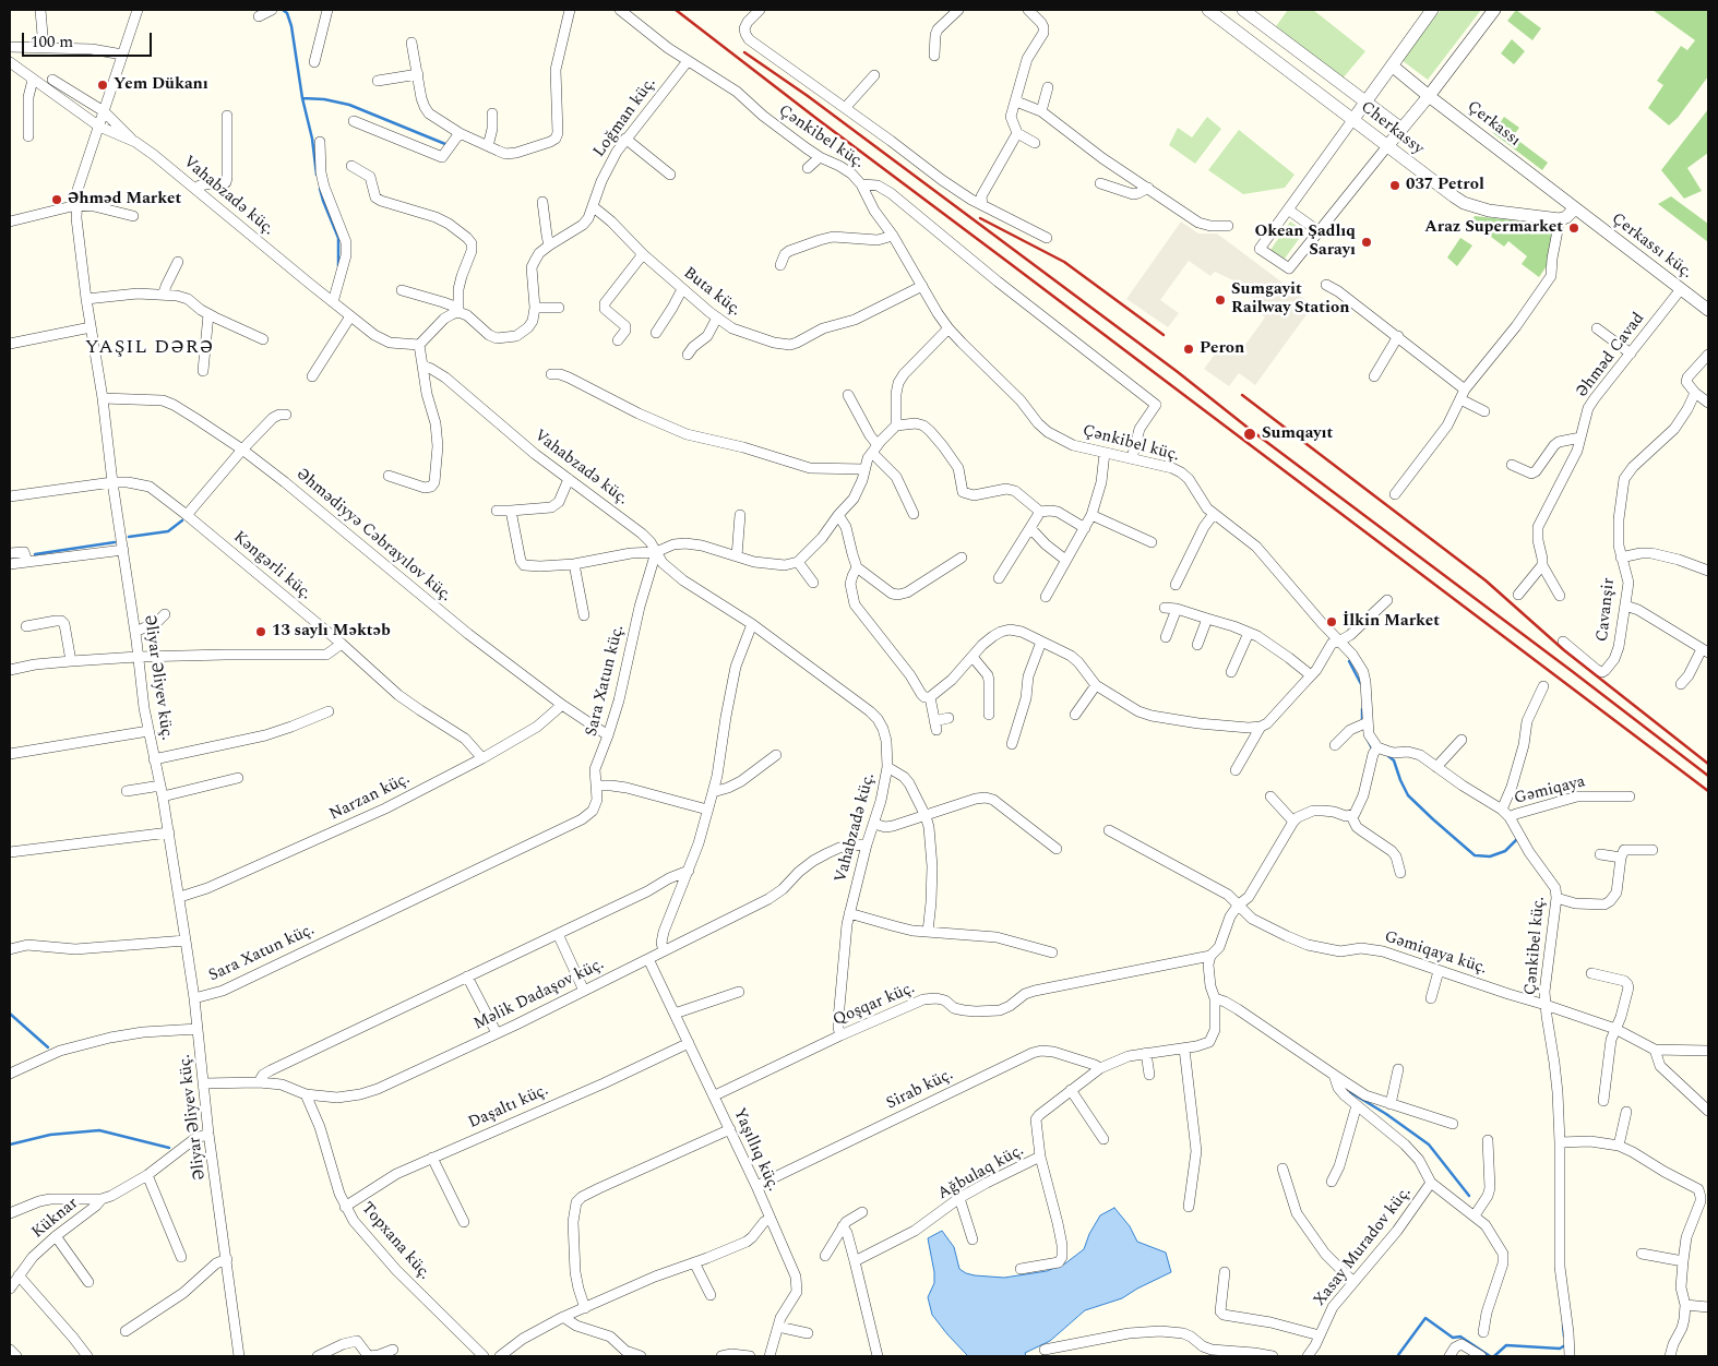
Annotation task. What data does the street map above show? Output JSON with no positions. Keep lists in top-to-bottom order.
{
  "streets": {
    "street": [
      "Loğman küç.",
      "Çerkassı",
      "Cherkassy",
      "Çənkibel küç.",
      "Vahabzadə küç.",
      "Çerkassı küç.",
      "Buta küç.",
      "Əhməd Cavad",
      "Əhmədiyyə Cəbrayılov küç.",
      "Kəngərli küç.",
      "Cavanşir",
      "Əliyar Əliyev küç.",
      "Sara Xatun küç.",
      "Gəmiqaya",
      "Narzan küç.",
      "Gəmiqaya küç.",
      "Məlik Dadaşov küç.",
      "Qoşqar küç.",
      "Sirab küç.",
      "Daşaltı küç.",
      "Yaşıllıq küç.",
      "Ağbulaq küç.",
      "Küknar",
      "Topxana küç.",
      "Xasay Muradov küç."
    ]
  },
  "crossings": [
    ["Loğman küç.", "Çənkibel küç."],
    ["Loğman küç.", "Buta küç."],
    ["Çerkassı", "Çerkassı küç."],
    ["Çənkibel küç.", "Buta küç."],
    ["Çənkibel küç.", "Gəmiqaya"],
    ["Çənkibel küç.", "Gəmiqaya küç."],
    ["Vahabzadə küç.", "Əliyar Əliyev küç."],
    ["Vahabzadə küç.", "Sara Xatun küç."],
    ["Vahabzadə küç.", "Məlik Dadaşov küç."],
    ["Vahabzadə küç.", "Qoşqar küç."],
    ["Çerkassı küç.", "Əhməd Cavad"],
    ["Əhmədiyyə Cəbrayılov küç.", "Əliyar Əliyev küç."],
    ["Əhmədiyyə Cəbrayılov küç.", "Sara Xatun küç."],
    ["Əhmədiyyə Cəbrayılov küç.", "Narzan küç."],
    ["Kəngərli küç.", "Əliyar Əliyev küç."],
    ["Kəngərli küç.", "Narzan küç."],
    ["Əliyar Əliyev küç.", "Sara Xatun küç."],
    ["Əliyar Əliyev küç.", "Narzan küç."],
    ["Əliyar Əliyev küç.", "Məlik Dadaşov küç."],
    ["Məlik Dadaşov küç.", "Yaşıllıq küç."],
    ["Məlik Dadaşov küç.", "Topxana küç."],
    ["Qoşqar küç.", "Yaşıllıq küç."],
    ["Qoşqar küç.", "Ağbulaq küç."],
    ["Sirab küç.", "Yaşıllıq küç."],
    ["Sirab küç.", "Ağbulaq küç."],
    ["Daşaltı küç.", "Yaşıllıq küç."],
    ["Daşaltı küç.", "Topxana küç."],
    ["Ağbulaq küç.", "Xasay Muradov küç."]
  ],
  "districts": ["YAŞIL DƏRƏ"],
  "places": [
    "Yem Dükanı",
    "037 Petrol",
    "Əhməd Market",
    "Araz Supermarket",
    "Okean Şadlıq Sarayı",
    "Sumgayit Railway Station",
    "Peron",
    "Sumqayıt",
    "İlkin Market",
    "13 saylı Məktəb"
  ],
  "scale_bar": "100 m"
}
